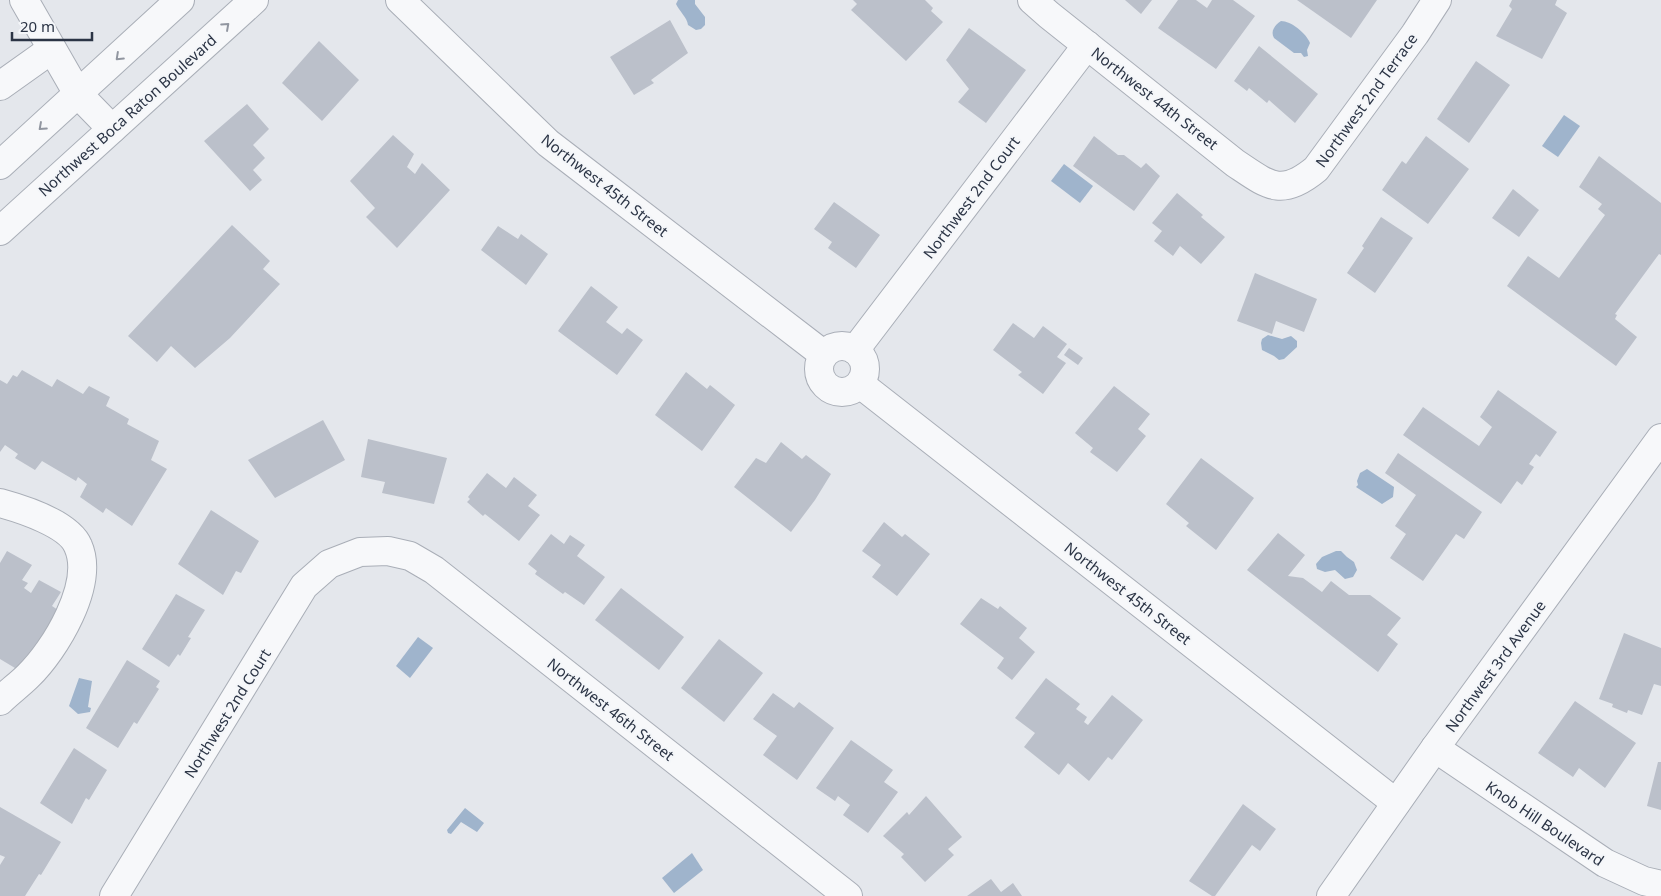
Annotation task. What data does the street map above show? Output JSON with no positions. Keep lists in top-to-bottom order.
{
  "streets": {
    "street": [
      "Northwest 44th Street",
      "Northwest 2nd Terrace",
      "Northwest Boca Raton Boulevard",
      "Northwest 45th Street",
      "Northwest 2nd Court",
      "Northwest 3rd Avenue",
      "Northwest 46th Street",
      "Knob Hill Boulevard"
    ]
  },
  "crossings": [
    ["Northwest 44th Street", "Northwest 2nd Terrace"],
    ["Northwest 44th Street", "Northwest 2nd Court"],
    ["Northwest 45th Street", "Northwest 2nd Court"],
    ["Northwest 45th Street", "Northwest 3rd Avenue"],
    ["Northwest 2nd Court", "Northwest 46th Street"],
    ["Northwest 3rd Avenue", "Knob Hill Boulevard"]
  ],
  "scale_bar": "20 m"
}
